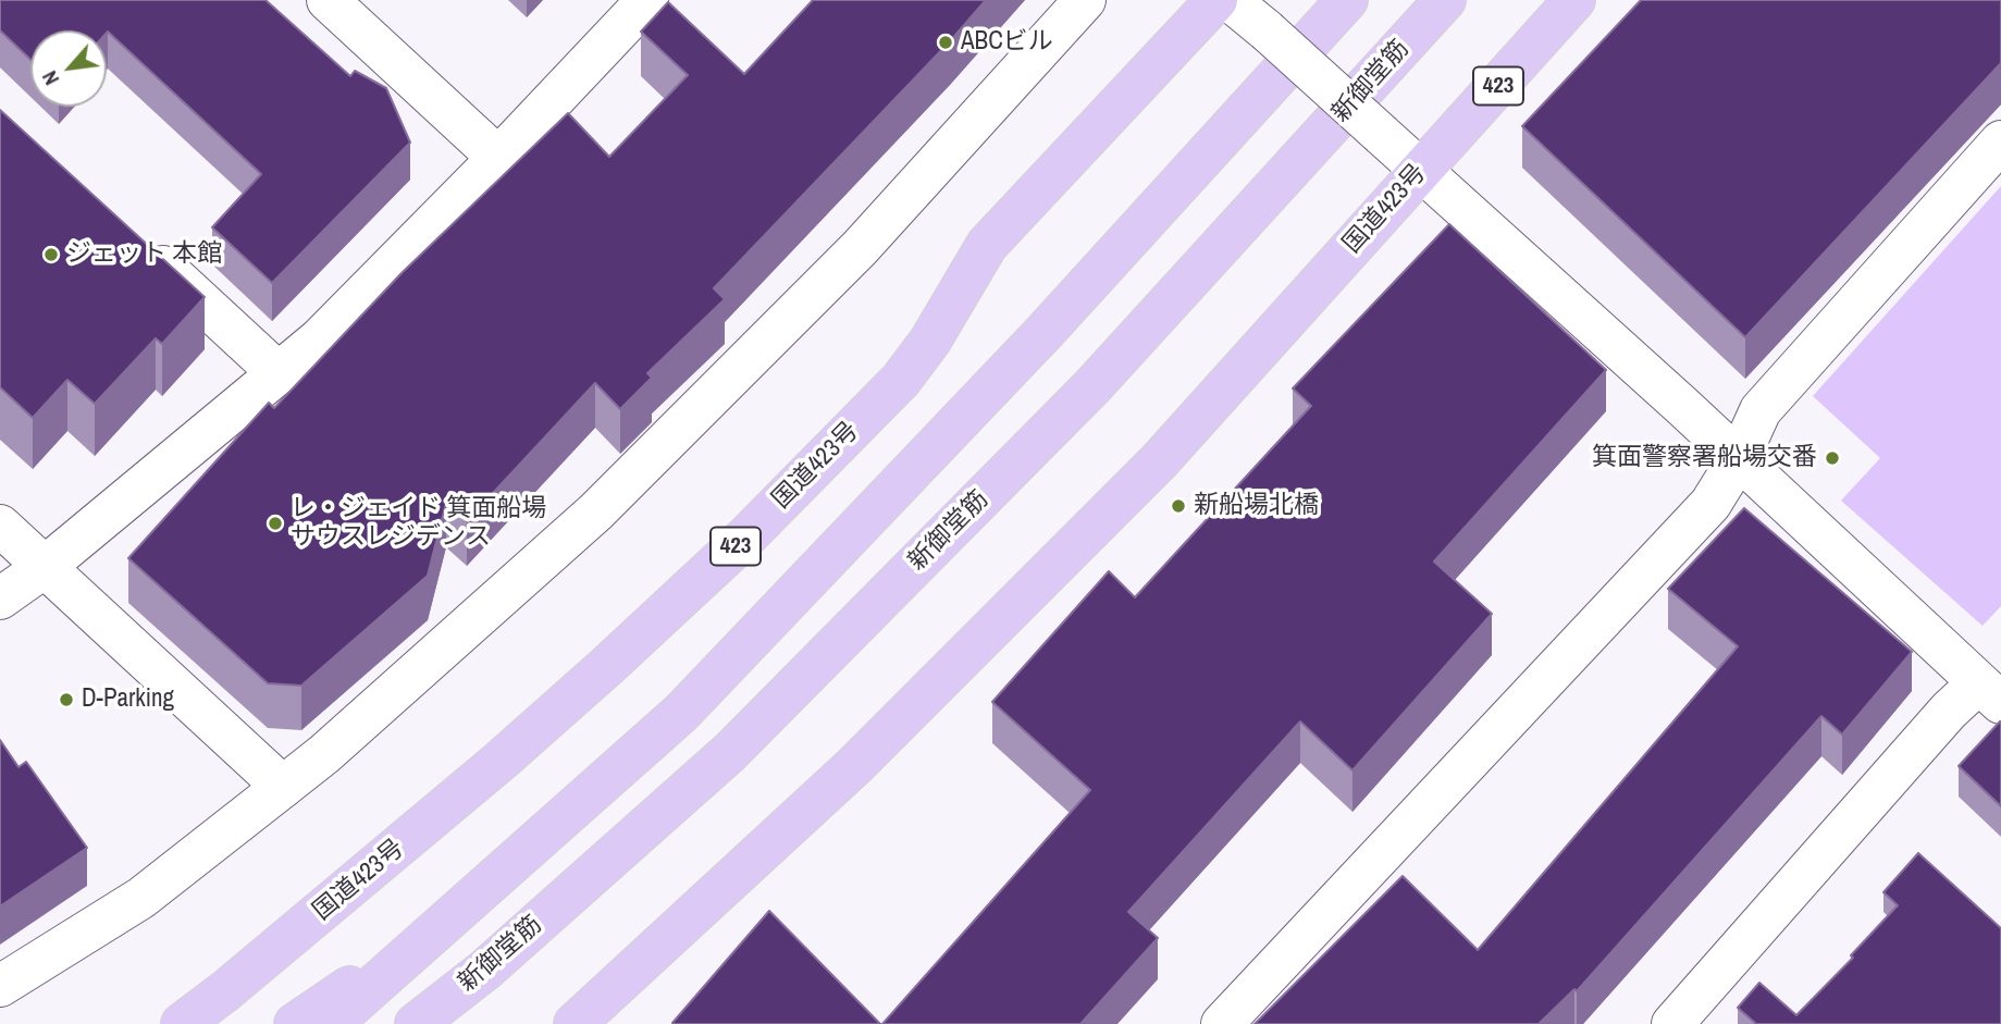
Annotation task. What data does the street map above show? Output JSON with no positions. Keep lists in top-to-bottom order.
{
  "streets": {
    "highway": ["新御堂筋", "423", "国道423号"]
  },
  "places": [
    "ABCビル",
    "ジェット 本館",
    "箕面警察署船場交番",
    "新船場北橋",
    "レ・ジェイド 箕面船場 サウスレジデンス",
    "D-Parking"
  ],
  "north": "bottom left"
}
